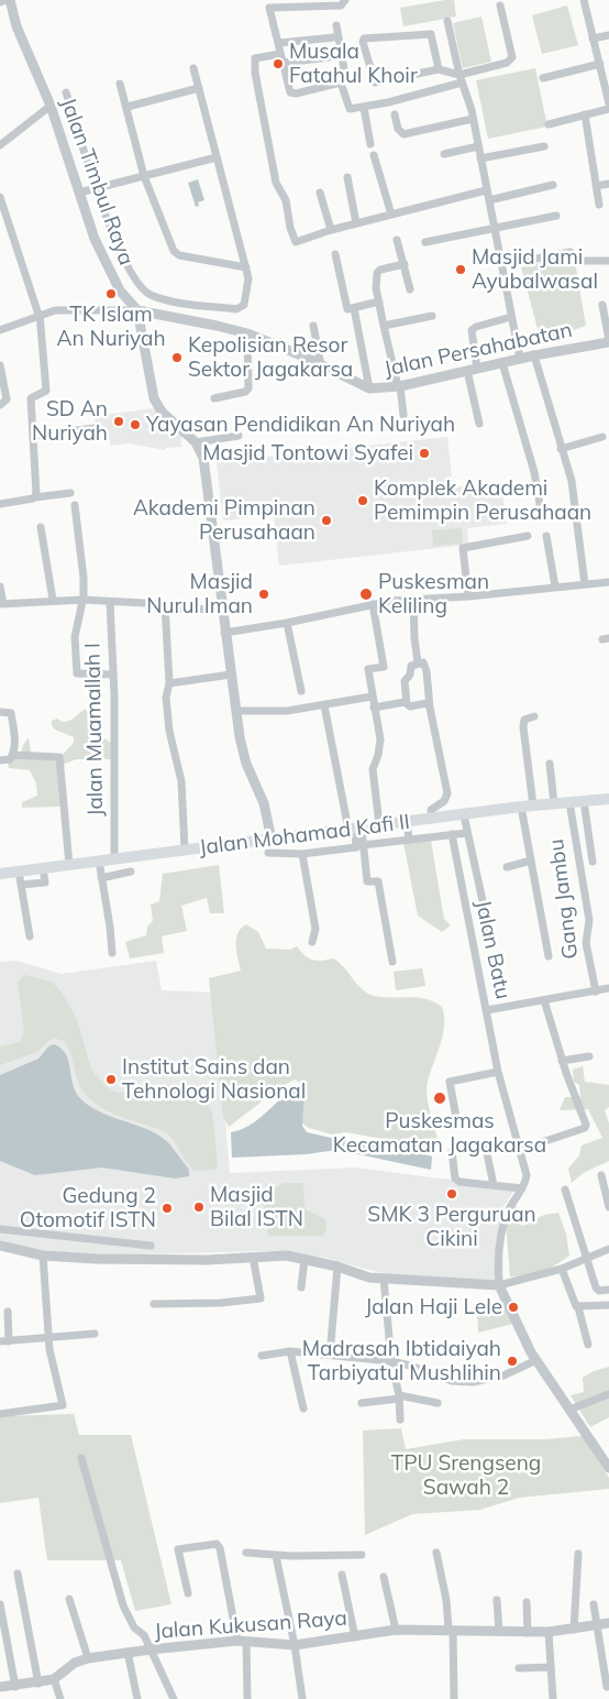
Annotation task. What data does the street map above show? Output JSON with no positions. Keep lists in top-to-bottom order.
{
  "streets": {
    "main road": ["Jalan Mohamad Kafi II"],
    "street": [
      "Jalan Timbul Raya",
      "Jalan Persahabatan",
      "Jalan Muamallah I",
      "Gang Jambu",
      "Jalan Batu",
      "Jalan Kukusan Raya"
    ]
  },
  "crossings": [
    ["Jalan Timbul Raya", "Jalan Persahabatan"],
    ["Jalan Muamallah I", "Jalan Mohamad Kafi II"],
    ["Jalan Mohamad Kafi II", "Gang Jambu"]
  ],
  "parks": ["TPU Srengseng Sawah 2"],
  "places": [
    "Musala Fatahul Khoir",
    "Masjid Jami Ayubalwasal",
    "TK Islam An Nuriyah",
    "Kepolisian Resor Sektor Jagakarsa",
    "SD An Nuriyah",
    "Yayasan Pendidikan An Nuriyah",
    "Masjid Tontowi Syafei",
    "Komplek Akademi Pemimpin Perusahaan",
    "Akademi Pimpinan Perusahaan",
    "Masjid Nurul Iman",
    "Puskesman Keliling",
    "Institut Sains dan Tehnologi Nasional",
    "Puskesmas Kecamatan Jagakarsa",
    "SMK 3 Perguruan Cikini",
    "Masjid Bilal ISTN",
    "Gedung 2 Otomotif ISTN",
    "Jalan Haji Lele",
    "Madrasah Ibtidaiyah Tarbiyatul Mushlihin"
  ]
}
